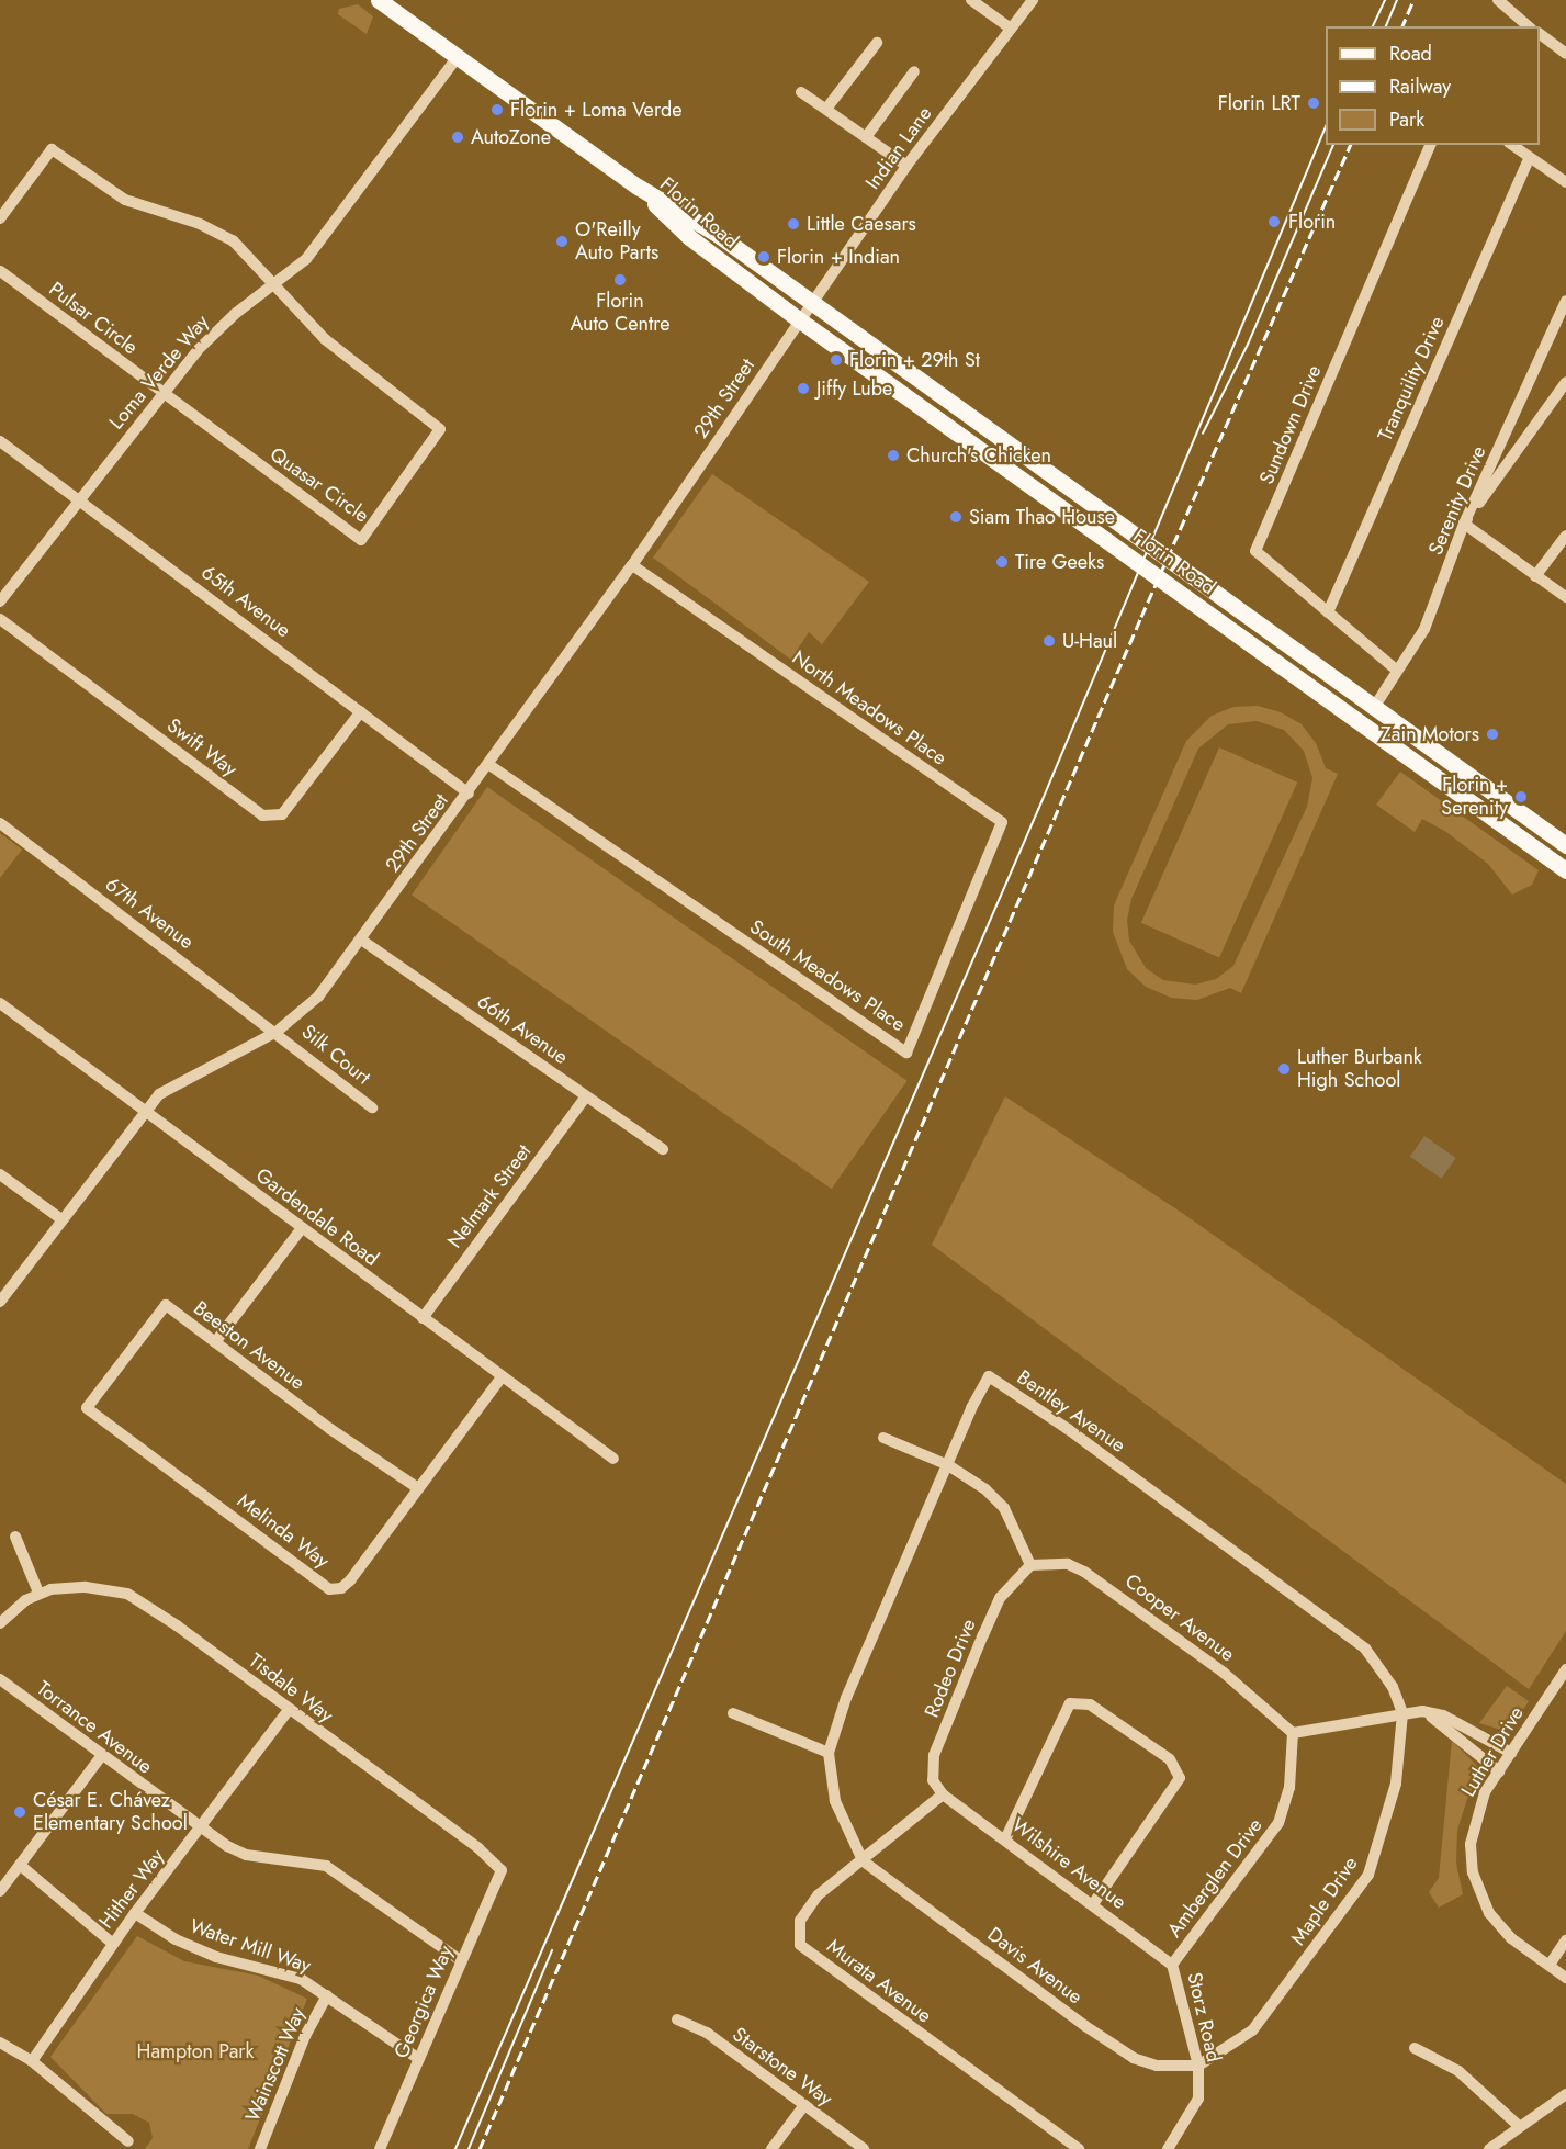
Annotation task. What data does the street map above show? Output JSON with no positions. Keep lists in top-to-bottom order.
{
  "streets": {
    "main road": ["Florin Road"],
    "street": [
      "Indian Lane",
      "Pulsar Circle",
      "Loma Verde Way",
      "Tranquility Drive",
      "29th Street",
      "Sundown Drive",
      "Quasar Circle",
      "Serenity Drive",
      "65th Avenue",
      "North Meadows Place",
      "Swift Way",
      "67th Avenue",
      "South Meadows Place",
      "66th Avenue",
      "Silk Court",
      "Nelmark Street",
      "Gardendale Road",
      "Beeston Avenue",
      "Bentley Avenue",
      "Melinda Way",
      "Cooper Avenue",
      "Rodeo Drive",
      "Tisdale Way",
      "Torrance Avenue",
      "Luther Drive",
      "Wilshire Avenue",
      "Amberglen Drive",
      "Hither Way",
      "Maple Drive",
      "Water Mill Way",
      "Davis Avenue",
      "Murata Avenue",
      "Georgica Way",
      "Storz Road",
      "Wainscott Way",
      "Starstone Way"
    ]
  },
  "crossings": [
    ["Indian Lane", "Florin Road"],
    ["Indian Lane", "29th Street"],
    ["Florin Road", "Loma Verde Way"],
    ["Florin Road", "29th Street"],
    ["Florin Road", "Serenity Drive"],
    ["Pulsar Circle", "Loma Verde Way"],
    ["Pulsar Circle", "Quasar Circle"],
    ["Loma Verde Way", "Quasar Circle"],
    ["Loma Verde Way", "65th Avenue"],
    ["Tranquility Drive", "Sundown Drive"],
    ["29th Street", "65th Avenue"],
    ["29th Street", "North Meadows Place"],
    ["29th Street", "67th Avenue"],
    ["29th Street", "South Meadows Place"],
    ["29th Street", "66th Avenue"],
    ["29th Street", "Silk Court"],
    ["29th Street", "Gardendale Road"],
    ["Sundown Drive", "Serenity Drive"],
    ["65th Avenue", "Swift Way"],
    ["North Meadows Place", "South Meadows Place"],
    ["67th Avenue", "Silk Court"],
    ["66th Avenue", "Nelmark Street"],
    ["Nelmark Street", "Gardendale Road"],
    ["Gardendale Road", "Melinda Way"],
    ["Beeston Avenue", "Melinda Way"],
    ["Bentley Avenue", "Maple Drive"],
    ["Bentley Avenue", "Davis Avenue"],
    ["Bentley Avenue", "Murata Avenue"],
    ["Cooper Avenue", "Rodeo Drive"],
    ["Cooper Avenue", "Amberglen Drive"],
    ["Rodeo Drive", "Wilshire Avenue"],
    ["Rodeo Drive", "Murata Avenue"],
    ["Tisdale Way", "Hither Way"],
    ["Tisdale Way", "Georgica Way"],
    ["Torrance Avenue", "Hither Way"],
    ["Torrance Avenue", "Georgica Way"],
    ["Wilshire Avenue", "Amberglen Drive"],
    ["Wilshire Avenue", "Murata Avenue"],
    ["Wilshire Avenue", "Storz Road"],
    ["Amberglen Drive", "Storz Road"],
    ["Hither Way", "Water Mill Way"],
    ["Maple Drive", "Davis Avenue"],
    ["Maple Drive", "Storz Road"],
    ["Water Mill Way", "Georgica Way"],
    ["Water Mill Way", "Wainscott Way"],
    ["Davis Avenue", "Murata Avenue"],
    ["Davis Avenue", "Storz Road"]
  ],
  "parks": ["Hampton Park"],
  "places": [
    "Florin LRT",
    "Florin + Loma Verde",
    "AutoZone",
    "Florin",
    "Little Caesars",
    "O'Reilly Auto Parts",
    "Florin + Indian",
    "Florin Auto Centre",
    "Florin + 29th St",
    "Jiffy Lube",
    "Church's Chicken",
    "Siam Thao House",
    "Tire Geeks",
    "U-Haul",
    "Zain Motors",
    "Florin + Serenity",
    "Luther Burbank High School",
    "César E. Chávez Elementary School"
  ],
  "legend": ["Road", "Railway", "Park"]
}
